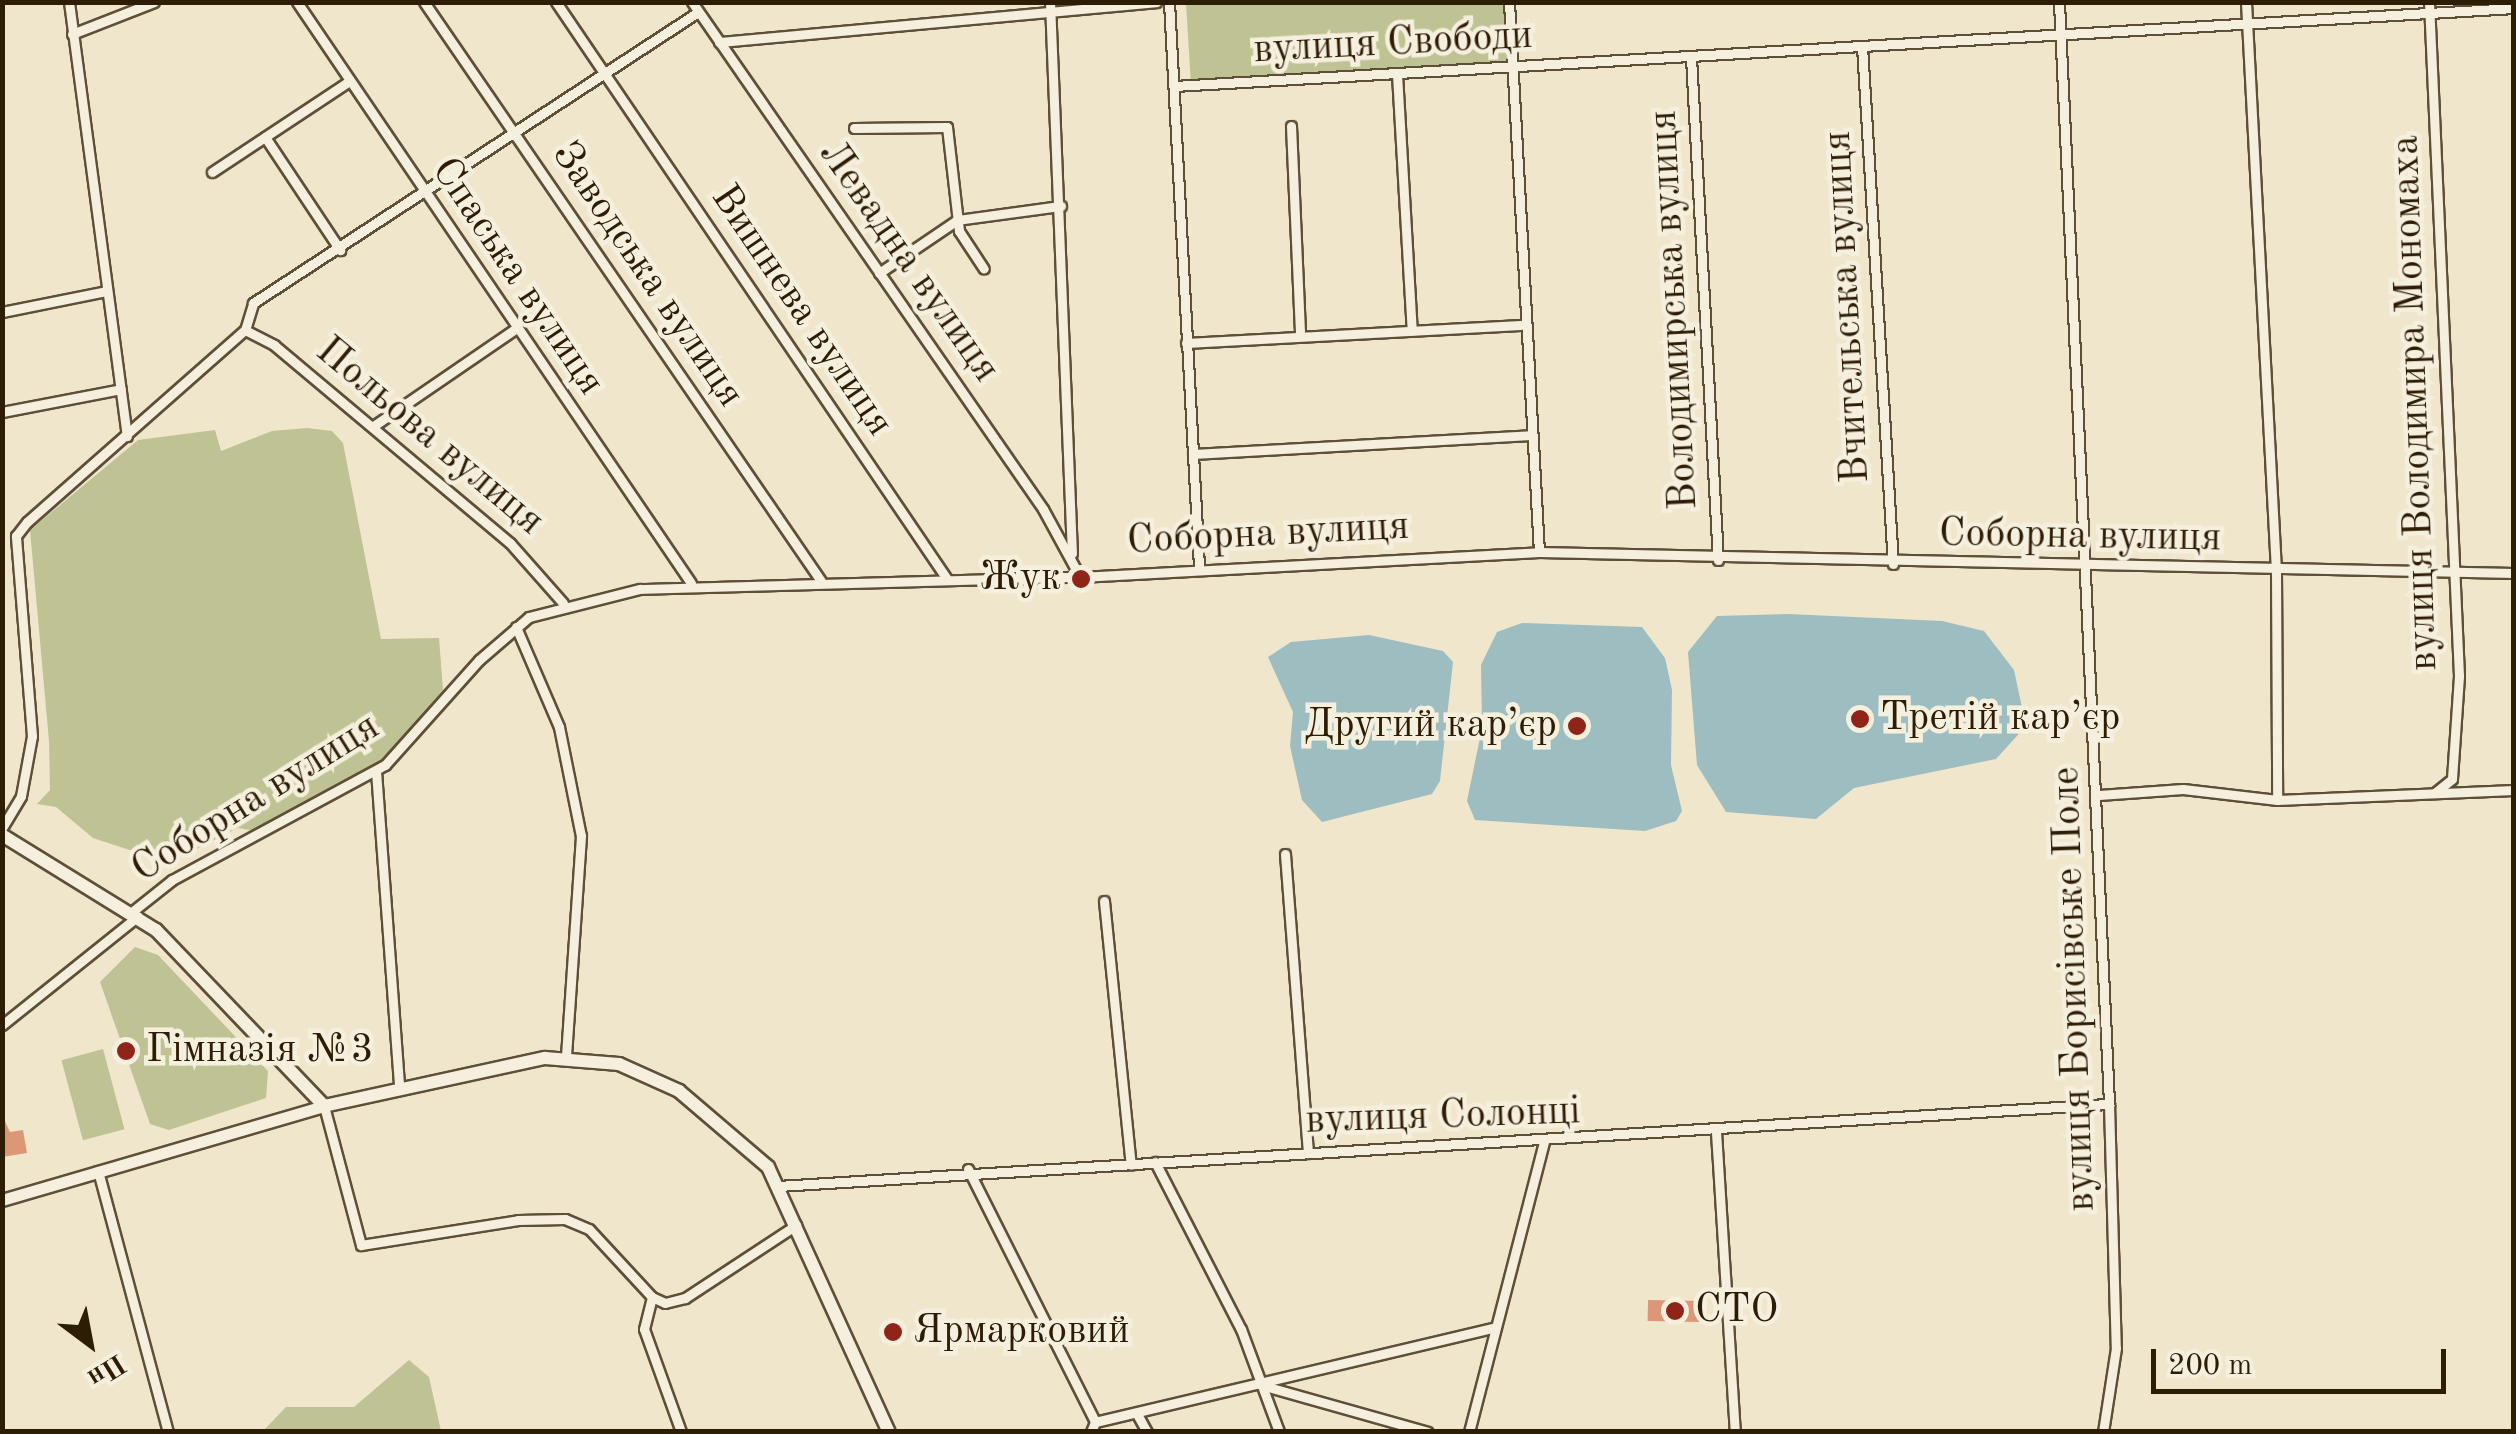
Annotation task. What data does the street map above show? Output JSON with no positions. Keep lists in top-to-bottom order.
{
  "streets": {
    "street": [
      "вулиця Свободи",
      "Левадна вулиця",
      "Заводська вулиця",
      "Спаська вулиця",
      "Вчительська вулиця",
      "Володимирська вулиця",
      "Вишнева вулиця",
      "вулиця Володимира Мономаха",
      "Польова вулиця",
      "Соборна вулиця",
      "вулиця Борисівське Поле",
      "вулиця Солонці"
    ]
  },
  "crossings": [
    ["вулиця Свободи", "Вчительська вулиця"],
    ["вулиця Свободи", "Володимирська вулиця"],
    ["вулиця Свободи", "вулиця Володимира Мономаха"],
    ["вулиця Свободи", "вулиця Борисівське Поле"],
    ["Заводська вулиця", "Соборна вулиця"],
    ["Спаська вулиця", "Соборна вулиця"],
    ["Вчительська вулиця", "Соборна вулиця"],
    ["Володимирська вулиця", "Соборна вулиця"],
    ["Вишнева вулиця", "Соборна вулиця"],
    ["вулиця Володимира Мономаха", "Соборна вулиця"],
    ["Польова вулиця", "Соборна вулиця"],
    ["Соборна вулиця", "вулиця Борисівське Поле"],
    ["вулиця Борисівське Поле", "вулиця Солонці"]
  ],
  "places": [
    "Жук",
    "Третій кар’єр",
    "Другий кар’єр",
    "Гімназія №3",
    "СТО",
    "Ярмарковий"
  ],
  "scale_bar": "200 m",
  "north": "bottom right"
}
